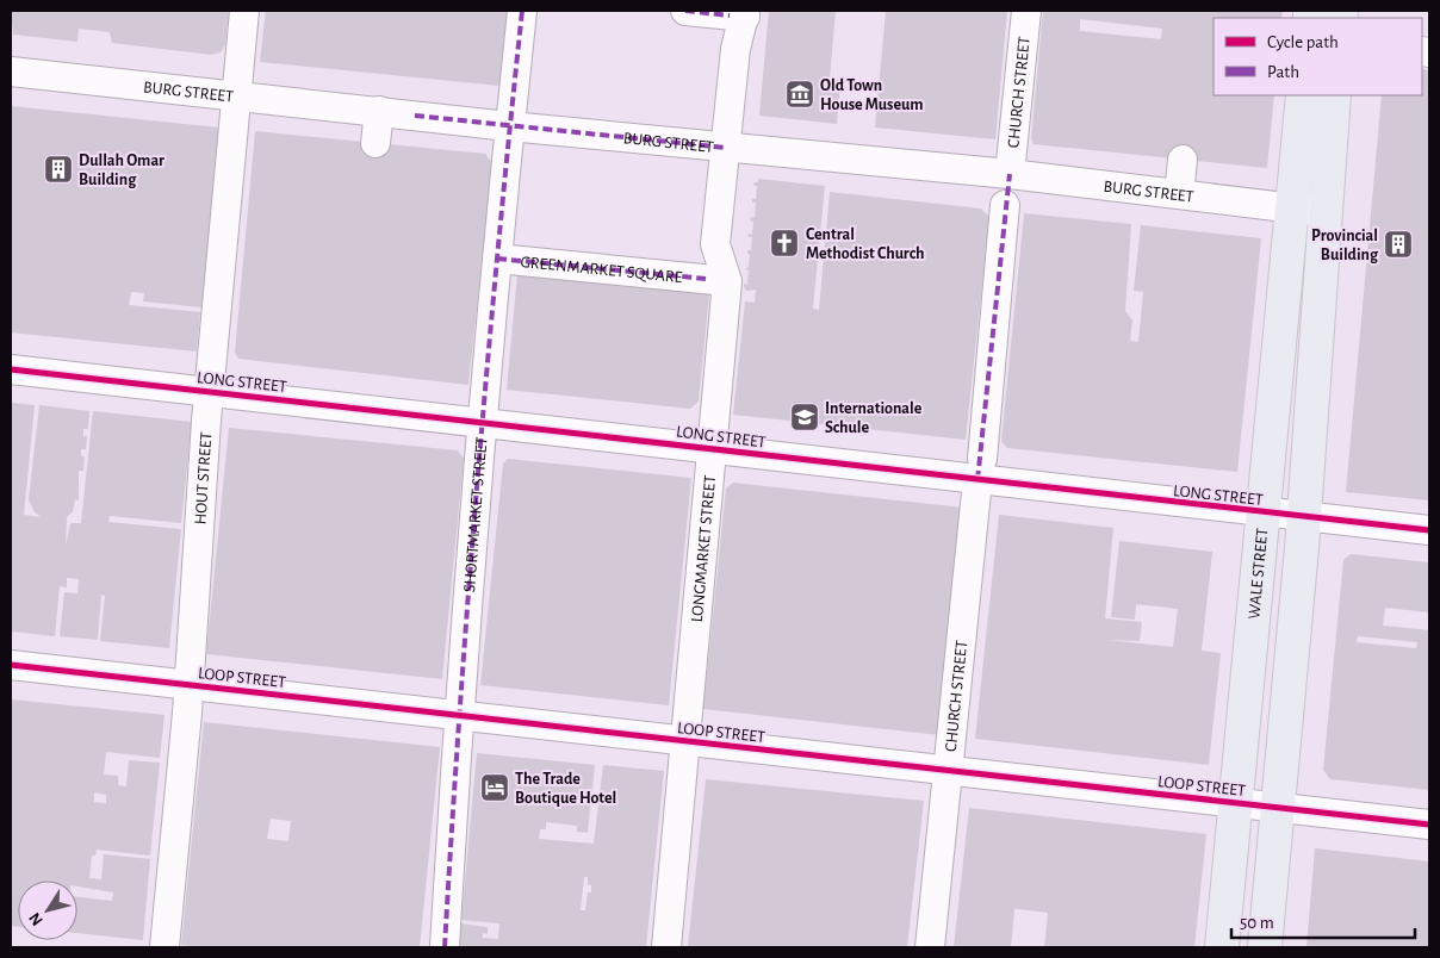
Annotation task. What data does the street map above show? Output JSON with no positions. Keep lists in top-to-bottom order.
{
  "streets": {
    "main road": ["WALE STREET"],
    "street": [
      "BURG STREET",
      "CHURCH STREET",
      "GREENMARKET SQUARE",
      "LONG STREET",
      "HOUT STREET",
      "SHORTMARKET STREET",
      "LONGMARKET STREET",
      "LOOP STREET"
    ]
  },
  "crossings": [
    ["BURG STREET", "CHURCH STREET"],
    ["BURG STREET", "HOUT STREET"],
    ["BURG STREET", "SHORTMARKET STREET"],
    ["BURG STREET", "LONGMARKET STREET"],
    ["BURG STREET", "WALE STREET"],
    ["CHURCH STREET", "LONG STREET"],
    ["CHURCH STREET", "LOOP STREET"],
    ["GREENMARKET SQUARE", "SHORTMARKET STREET"],
    ["GREENMARKET SQUARE", "LONGMARKET STREET"],
    ["LONG STREET", "HOUT STREET"],
    ["LONG STREET", "SHORTMARKET STREET"],
    ["LONG STREET", "LONGMARKET STREET"],
    ["LONG STREET", "WALE STREET"],
    ["HOUT STREET", "LOOP STREET"],
    ["SHORTMARKET STREET", "LOOP STREET"],
    ["LONGMARKET STREET", "LOOP STREET"],
    ["WALE STREET", "LOOP STREET"]
  ],
  "places": {
    "museum": ["Old Town House Museum"],
    "building": ["Dullah Omar Building", "Provincial Building"],
    "church": ["Central Methodist Church"],
    "school or university": ["Internationale Schule"],
    "hotel": ["The Trade Boutique Hotel"]
  },
  "legend": ["Cycle path", "Path"],
  "scale_bar": "50 m",
  "north": "bottom left"
}
